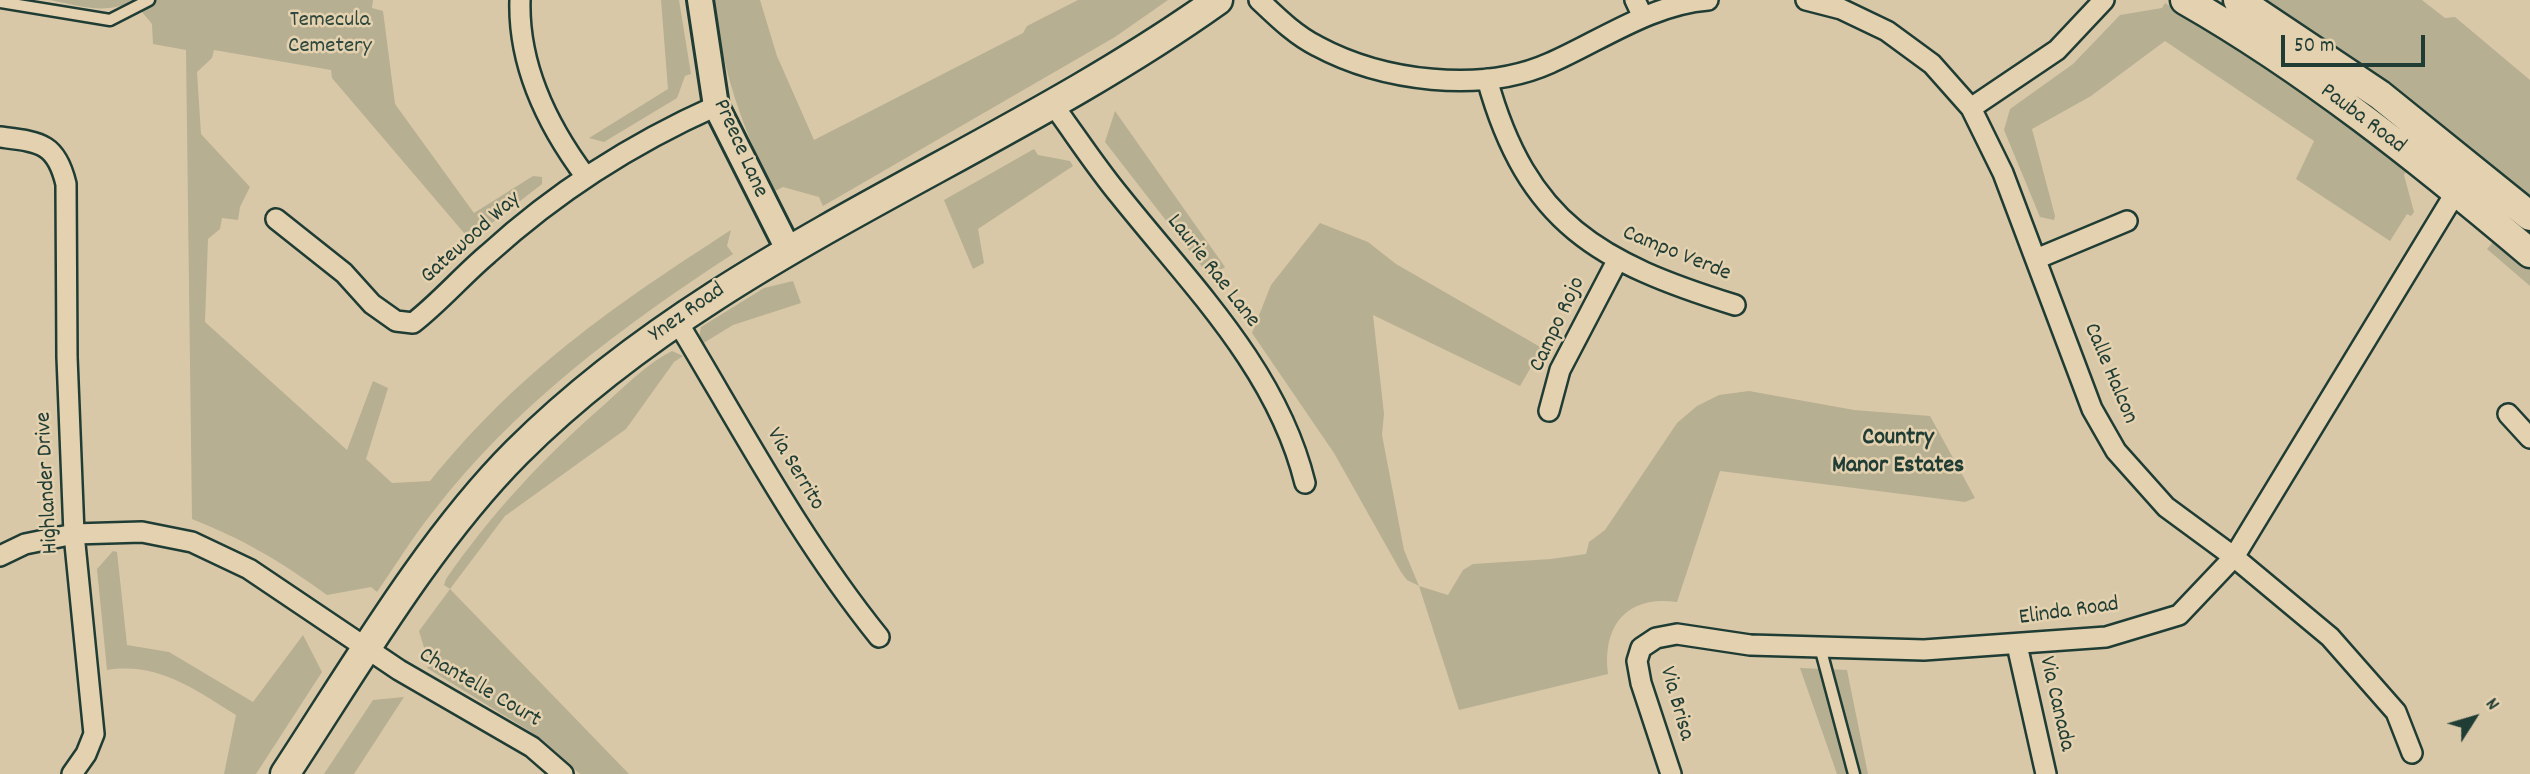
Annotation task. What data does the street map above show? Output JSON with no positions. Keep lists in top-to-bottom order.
{
  "streets": {
    "main road": ["Pauba Road", "Ynez Road"],
    "street": [
      "Preece Lane",
      "Gatewood Way",
      "Campo Verde",
      "Laurie Rae Lane",
      "Campo Rojo",
      "Calle Halcon",
      "Via Serrito",
      "Highlander Drive",
      "Elinda Road",
      "Chantelle Court",
      "Via Brisa",
      "Via Canada"
    ]
  },
  "crossings": [
    ["Pauba Road", "Elinda Road"],
    ["Preece Lane", "Gatewood Way"],
    ["Preece Lane", "Ynez Road"],
    ["Campo Verde", "Campo Rojo"],
    ["Laurie Rae Lane", "Ynez Road"],
    ["Ynez Road", "Via Serrito"],
    ["Ynez Road", "Chantelle Court"],
    ["Calle Halcon", "Elinda Road"],
    ["Highlander Drive", "Chantelle Court"],
    ["Elinda Road", "Via Brisa"],
    ["Elinda Road", "Via Canada"]
  ],
  "districts": ["Country Manor Estates"],
  "parks": ["Temecula Cemetery"],
  "scale_bar": "50 m",
  "north": "top right"
}
